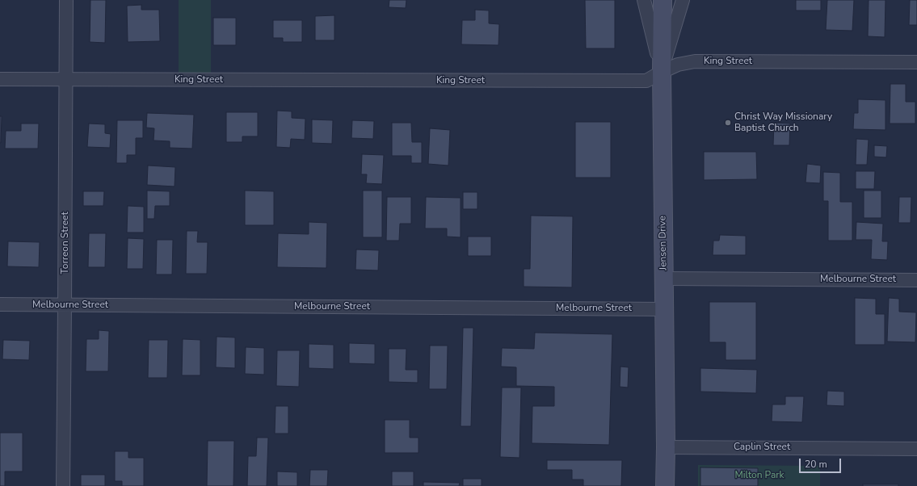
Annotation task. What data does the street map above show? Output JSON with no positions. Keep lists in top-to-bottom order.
{
  "streets": {
    "main road": ["Jensen Drive"],
    "street": [
      "King Street",
      "Torreon Street",
      "Melbourne Street",
      "Caplin Street"
    ]
  },
  "crossings": [
    ["King Street", "Torreon Street"],
    ["King Street", "Jensen Drive"],
    ["Torreon Street", "Melbourne Street"],
    ["Jensen Drive", "Melbourne Street"],
    ["Jensen Drive", "Caplin Street"]
  ],
  "parks": ["Milton Park"],
  "places": ["Christ Way Missionary Baptist Church"],
  "scale_bar": "20 m"
}
